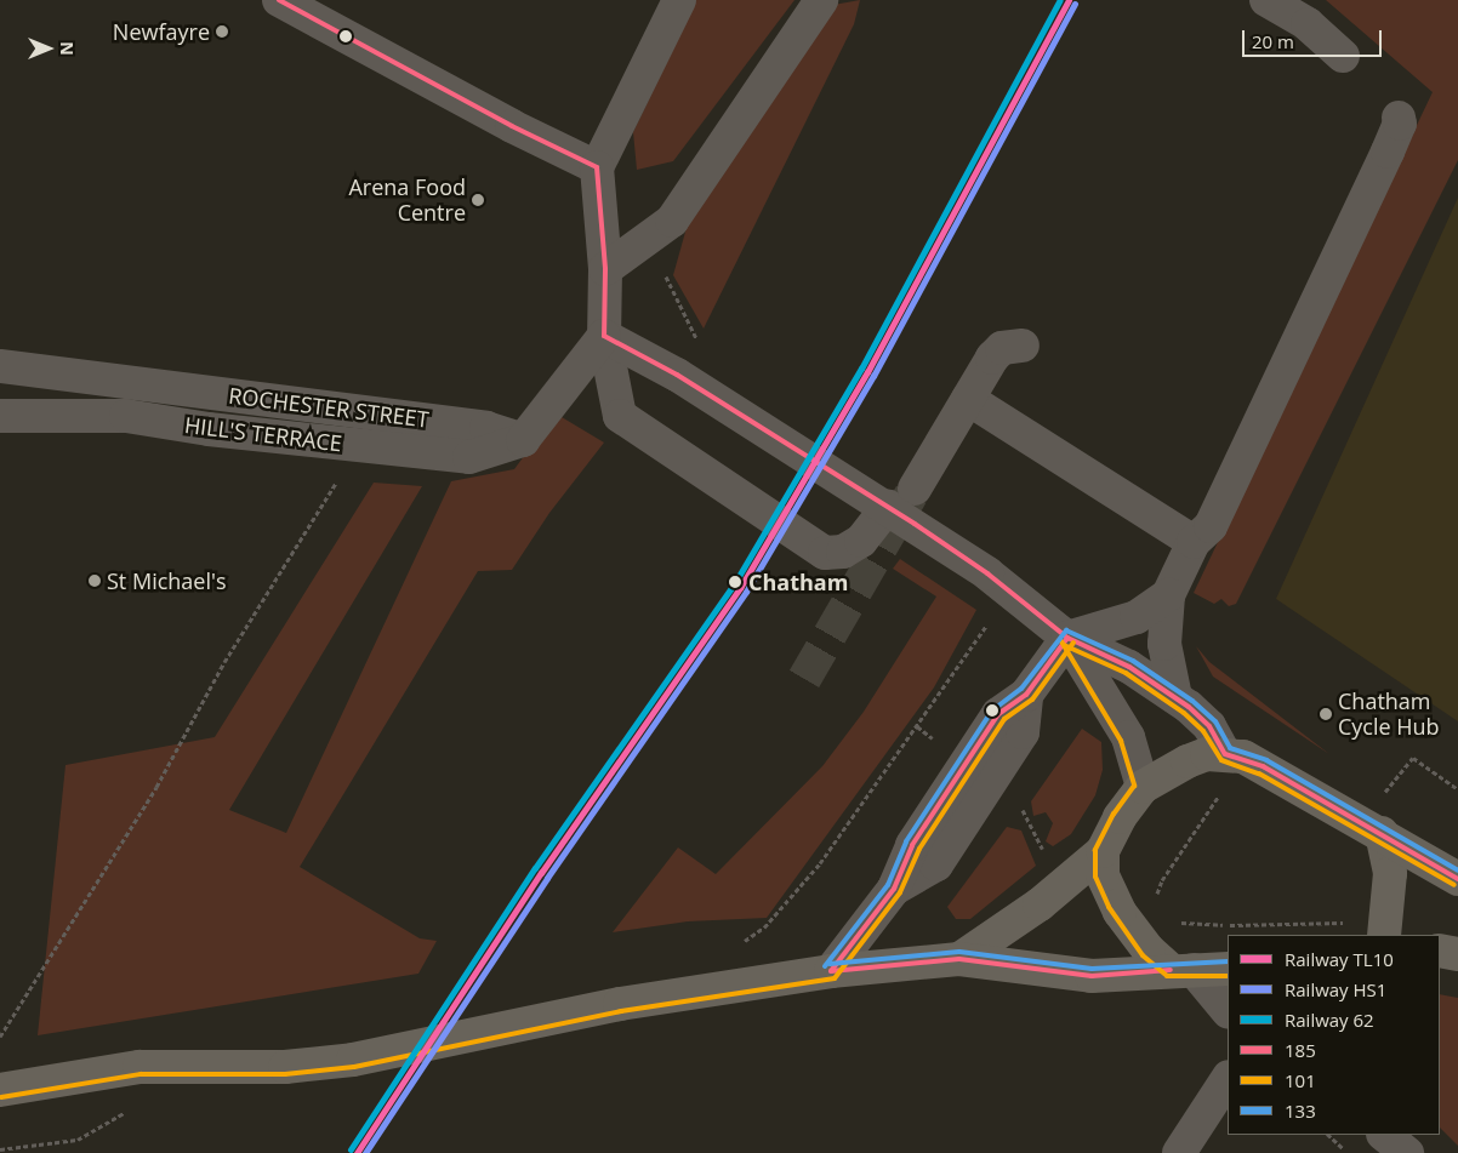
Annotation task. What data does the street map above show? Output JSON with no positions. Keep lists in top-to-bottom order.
{
  "streets": {
    "street": ["ROCHESTER STREET", "HILL'S TERRACE"]
  },
  "crossings": [
    ["ROCHESTER STREET", "HILL'S TERRACE"]
  ],
  "places": [
    "Newfayre",
    "Arena Food Centre",
    "St Michael's",
    "Chatham",
    "Chatham Cycle Hub"
  ],
  "lines": [
    "rail line TL10",
    "rail line 62",
    "transit line 185",
    "rail line HS1",
    "transit line 133",
    "transit line 101"
  ],
  "legend": [
    "Railway TL10",
    "Railway HS1",
    "Railway 62",
    "185",
    "101",
    "133"
  ],
  "scale_bar": "20 m",
  "north": "right"
}
